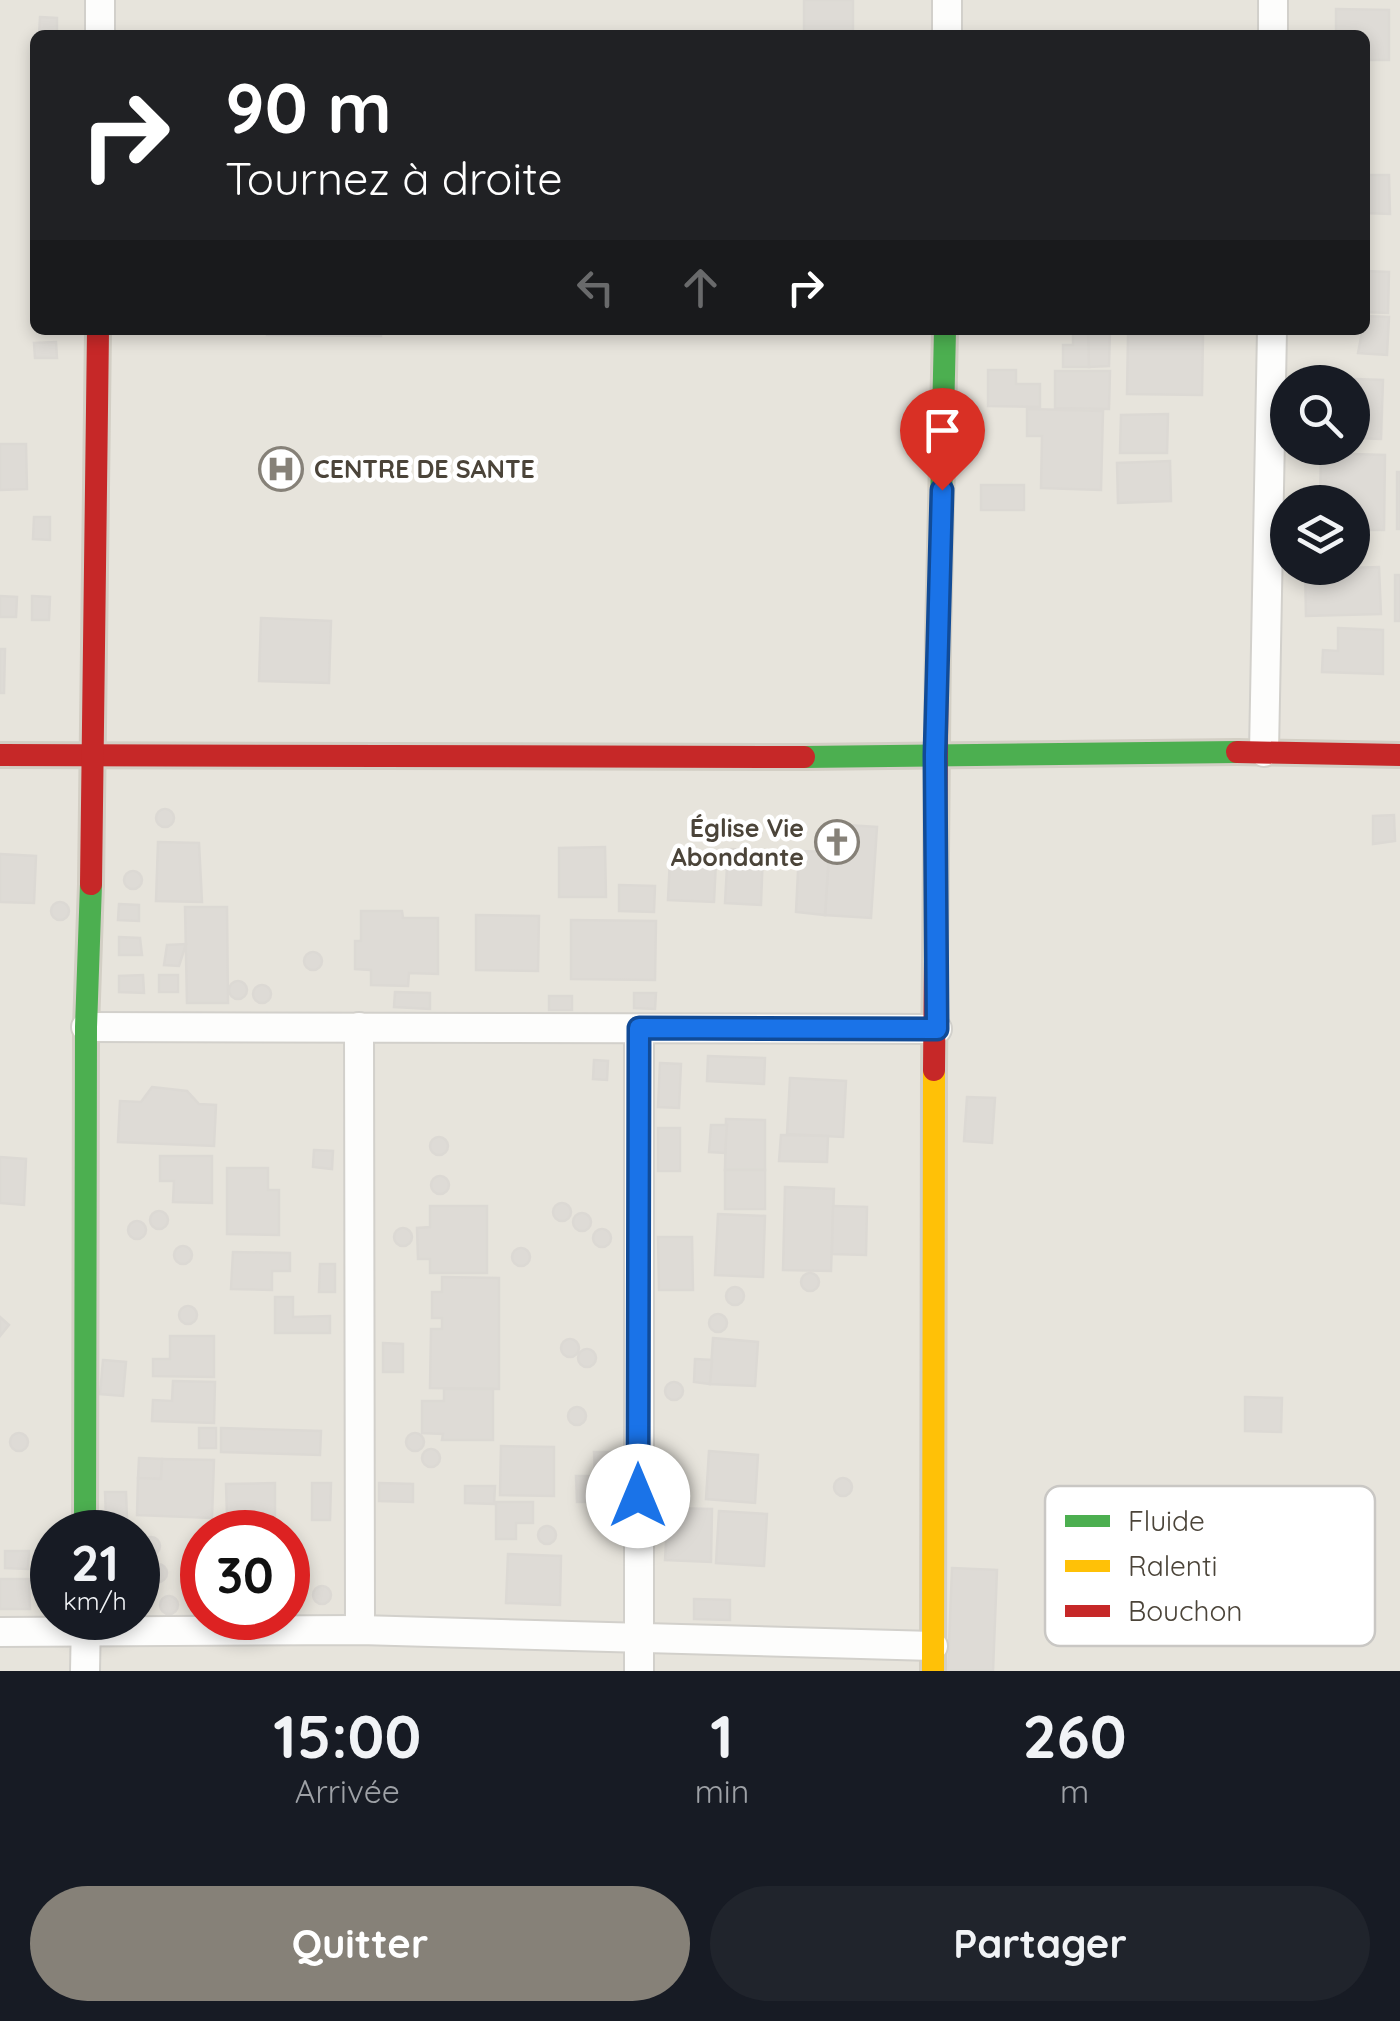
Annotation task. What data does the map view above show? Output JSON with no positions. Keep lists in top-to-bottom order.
{
  "places": {
    "hospital": ["CENTRE DE SANTE"],
    "church": ["Église Vie Abondante"]
  },
  "legend": ["Fluide", "Ralenti", "Bouchon"],
  "page": {
    "turn": ["90 m", "Tournez à droite"],
    "speed": "21 km/h",
    "limit": "30",
    "eta": [
      "15:00",
      "Arrivée",
      "1",
      "min",
      "260",
      "m"
    ],
    "buttons": ["Quitter", "Partager"]
  }
}
